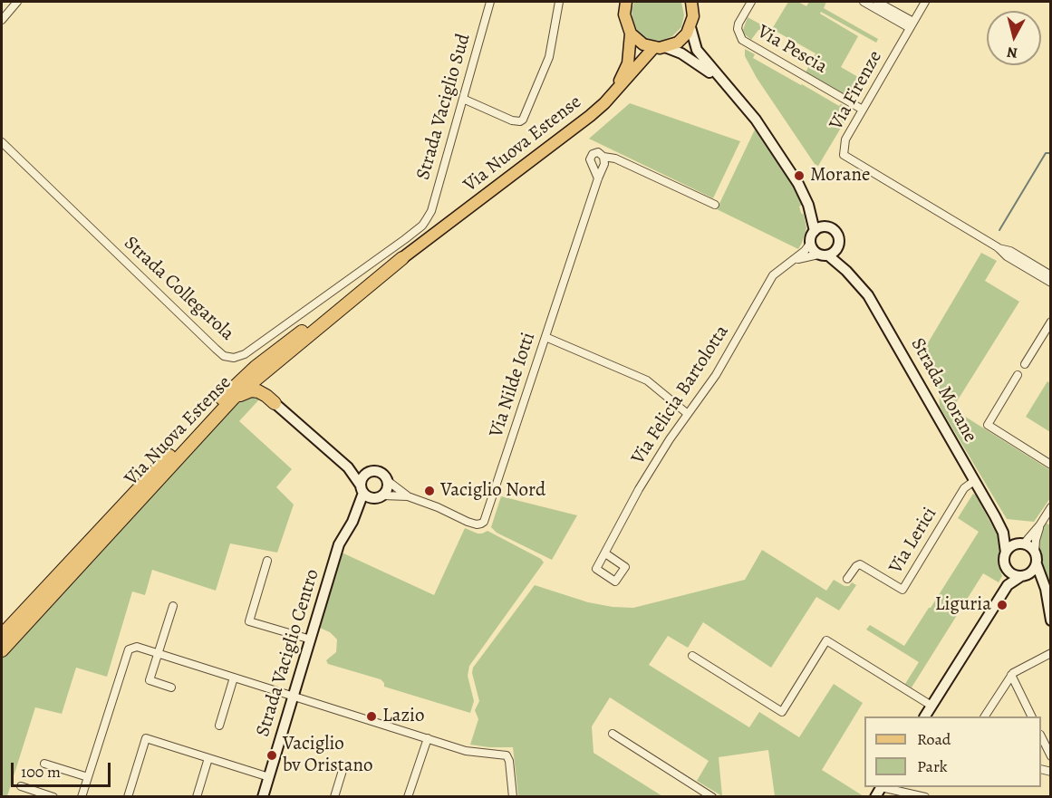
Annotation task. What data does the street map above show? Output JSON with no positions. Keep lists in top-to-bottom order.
{
  "streets": {
    "highway": ["Via Nuova Estense"],
    "street": [
      "Via Pescia",
      "Via Firenze",
      "Strada Vaciglio Sud",
      "Strada Collegarola",
      "Via Nilde Iotti",
      "Strada Morane",
      "Via Felicia Bartolotta",
      "Via Lerici",
      "Strada Vaciglio Centro"
    ]
  },
  "crossings": [
    ["Via Pescia", "Via Firenze"],
    ["Strada Vaciglio Sud", "Strada Collegarola"],
    ["Via Nilde Iotti", "Strada Vaciglio Centro"],
    ["Strada Morane", "Via Felicia Bartolotta"],
    ["Strada Morane", "Via Lerici"]
  ],
  "places": [
    "Morane",
    "Vaciglio Nord",
    "Liguria",
    "Lazio",
    "Vaciglio bv Oristano"
  ],
  "legend": ["Road", "Park"],
  "scale_bar": "100 m",
  "north": "bottom"
}
